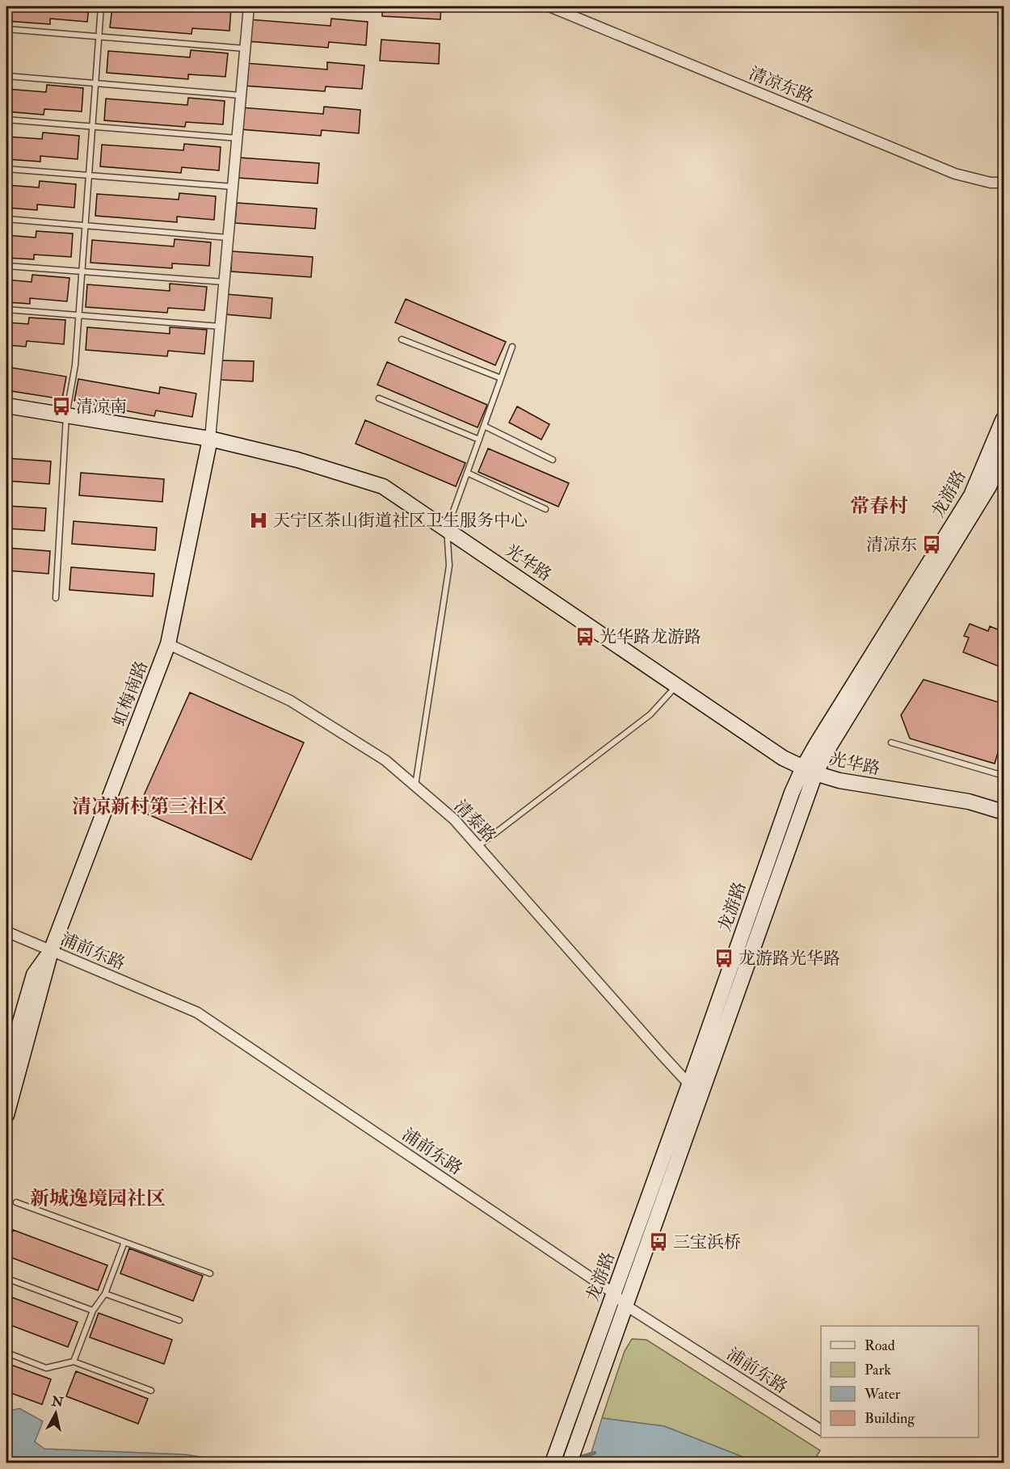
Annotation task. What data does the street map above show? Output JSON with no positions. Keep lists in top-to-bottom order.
{
  "streets": {
    "main road": ["龙游路", "光华路", "虹梅南路"],
    "street": ["清凉东路", "清泰路", "浦前东路"]
  },
  "crossings": [
    ["龙游路", "光华路"],
    ["龙游路", "清泰路"],
    ["龙游路", "浦前东路"],
    ["光华路", "虹梅南路"],
    ["虹梅南路", "清泰路"],
    ["虹梅南路", "浦前东路"]
  ],
  "districts": ["常春村", "清凉新村第三社区", "新城逸境园社区"],
  "places": {
    "bus stop": [
      "清凉南",
      "清凉东",
      "光华路龙游路",
      "龙游路光华路",
      "三宝浜桥"
    ],
    "hospital": ["天宁区茶山街道社区卫生服务中心"]
  },
  "legend": [
    "Road",
    "Park",
    "Water",
    "Building"
  ],
  "north": "top"
}
